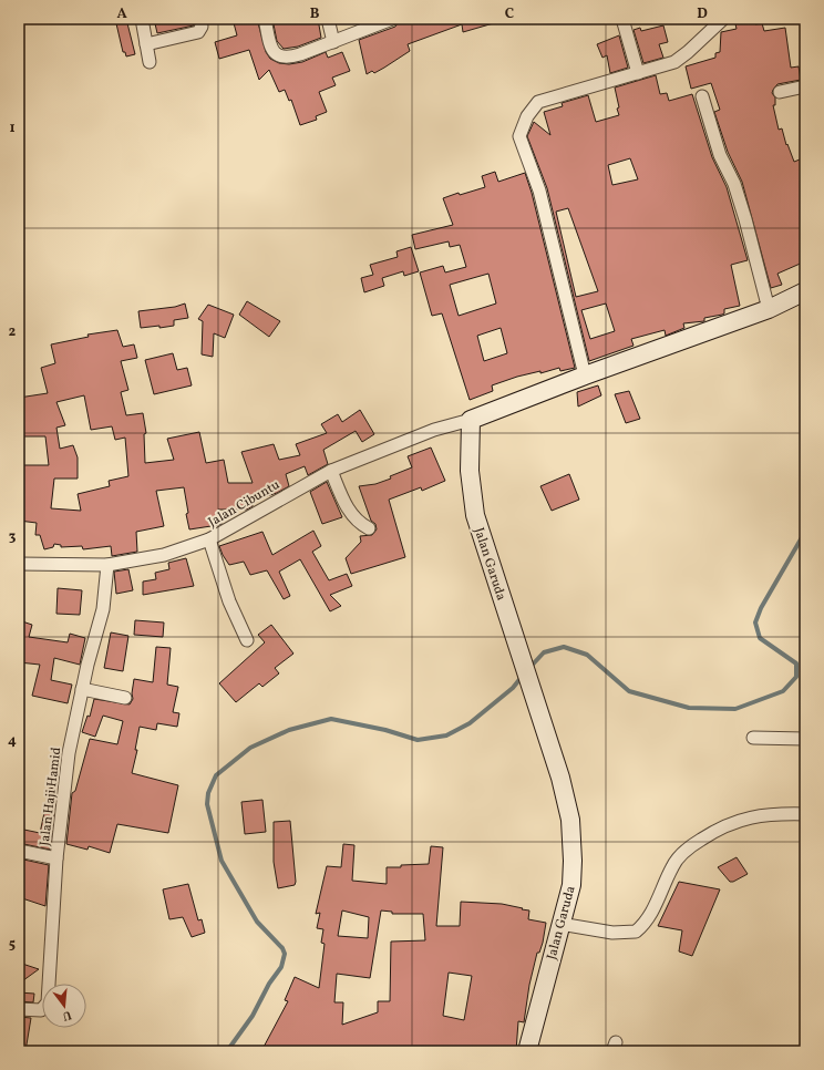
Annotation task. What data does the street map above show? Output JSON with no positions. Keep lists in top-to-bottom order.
{
  "streets": {
    "street": ["Jalan Cibuntu", "Jalan Garuda", "Jalan Haji Hamid"]
  },
  "crossings": [
    ["Jalan Cibuntu", "Jalan Garuda"],
    ["Jalan Cibuntu", "Jalan Haji Hamid"]
  ],
  "north": "bottom",
  "grid": {
    "columns": [
      "A",
      "B",
      "C",
      "D"
    ],
    "rows": [
      "1",
      "2",
      "3",
      "4",
      "5"
    ]
  }
}
